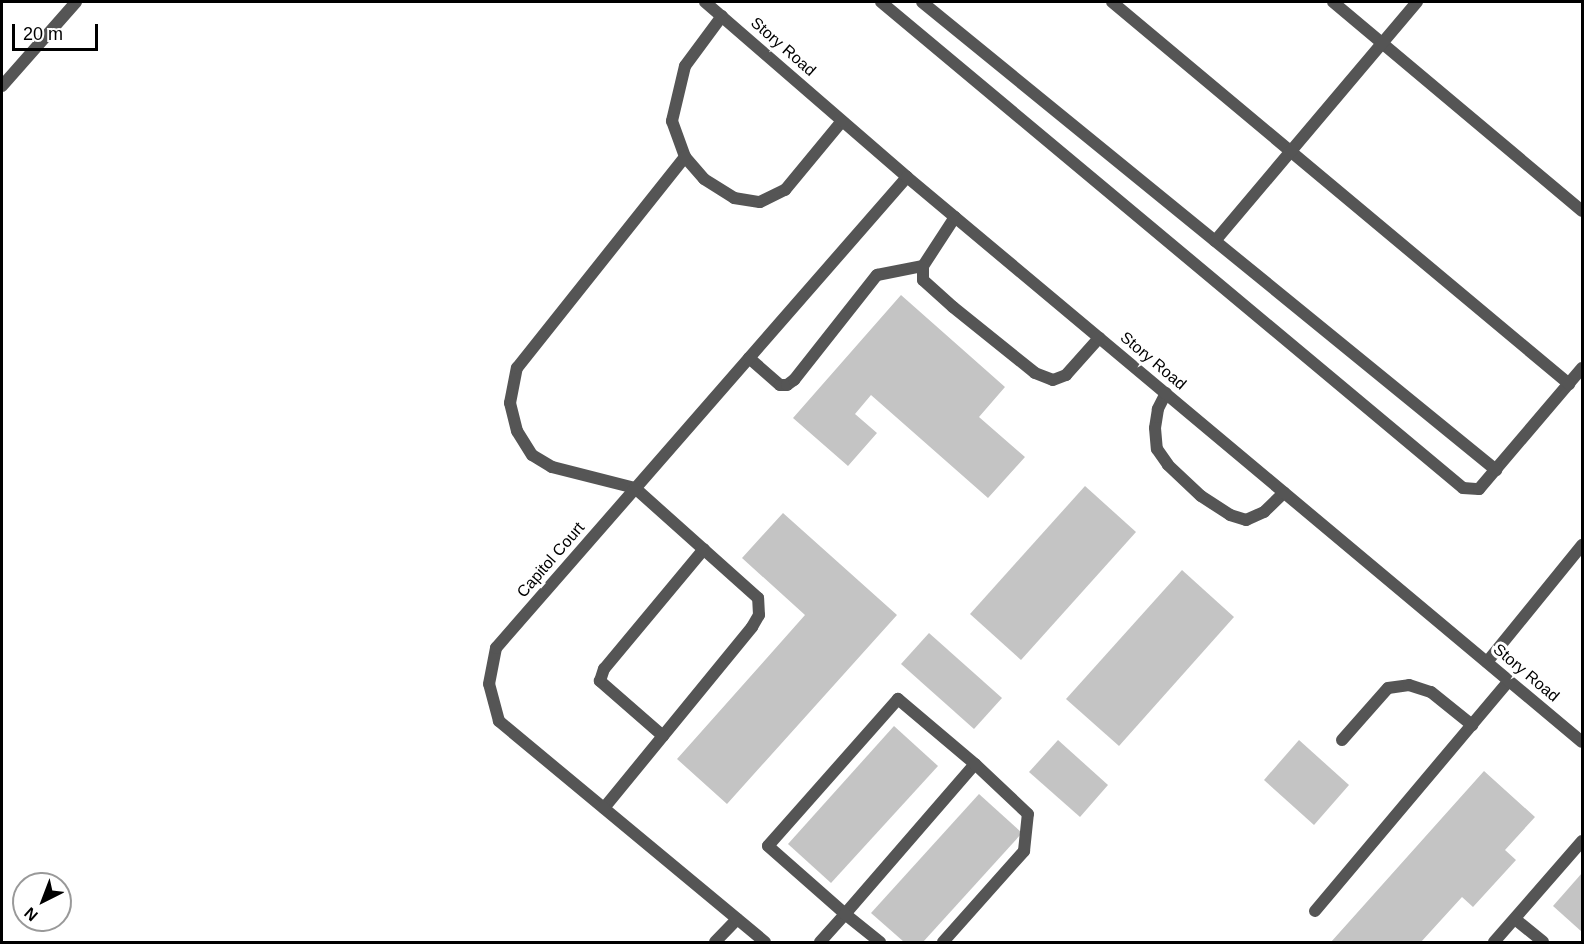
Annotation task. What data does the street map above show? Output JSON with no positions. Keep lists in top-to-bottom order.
{
  "streets": {
    "street": ["Story Road", "Capitol Court"]
  },
  "crossings": [
    ["Story Road", "Capitol Court"]
  ],
  "scale_bar": "20 m",
  "north": "bottom left"
}
